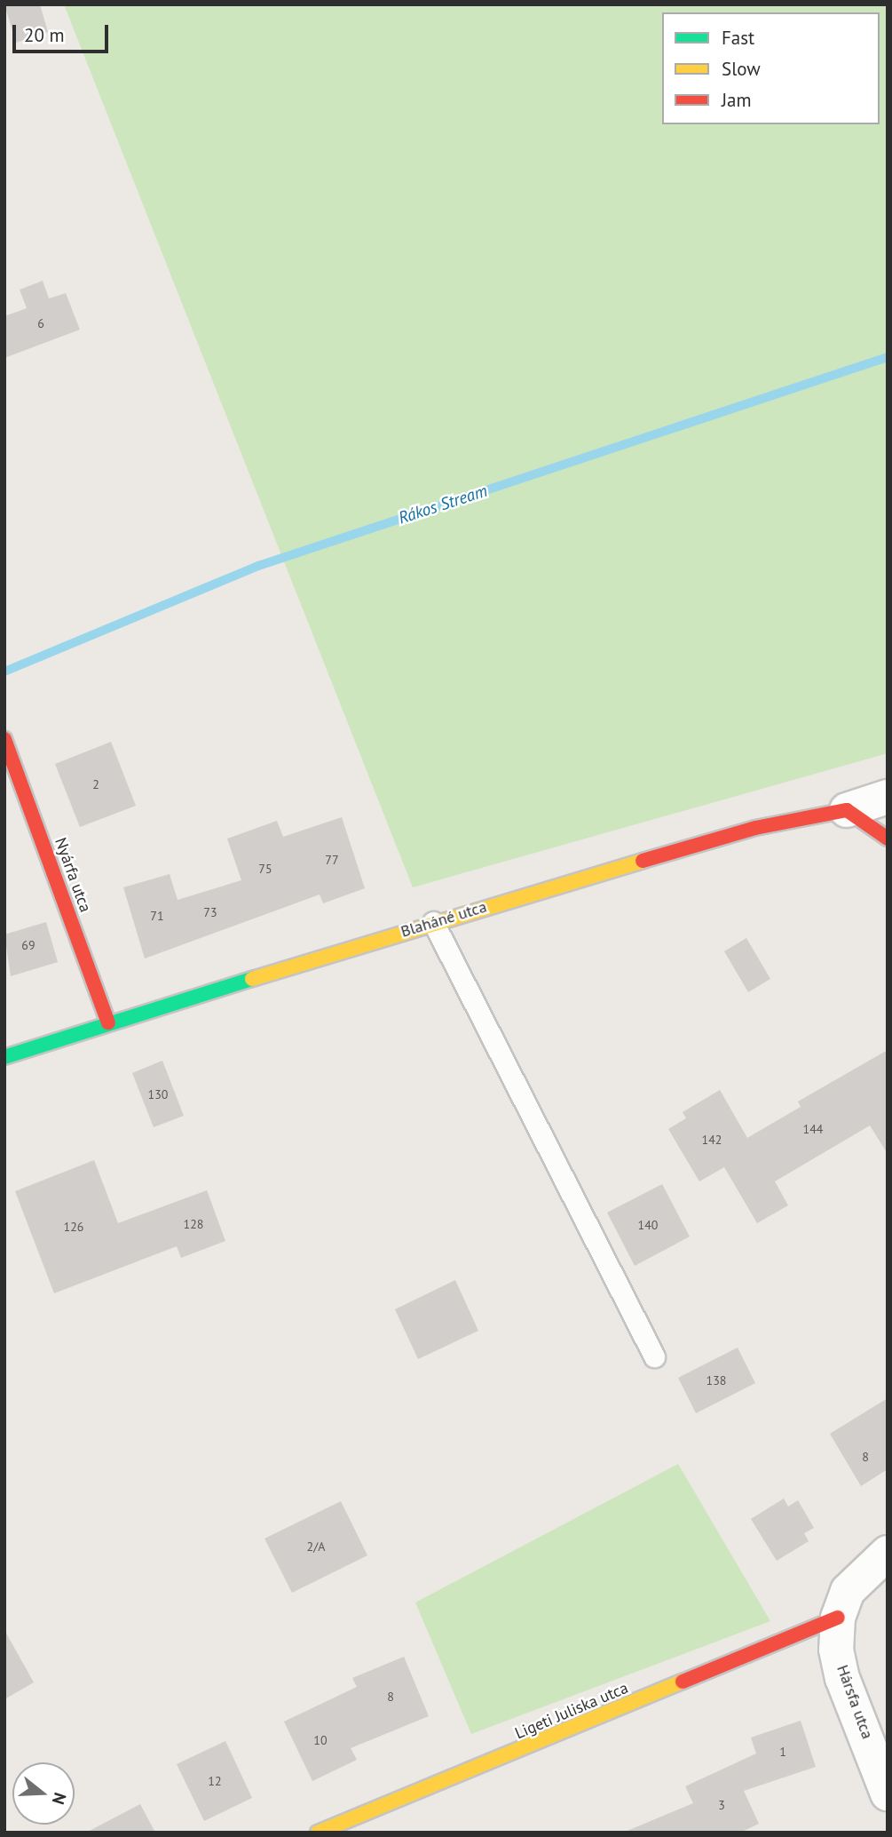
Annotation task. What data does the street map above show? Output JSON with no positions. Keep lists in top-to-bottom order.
{
  "streets": {
    "street": [
      "Nyárfa utca",
      "Blaháné utca",
      "Hársfa utca",
      "Ligeti Juliska utca"
    ]
  },
  "crossings": [
    ["Nyárfa utca", "Blaháné utca"],
    ["Hársfa utca", "Ligeti Juliska utca"]
  ],
  "water": ["Rákos Stream"],
  "house_numbers": [
    "6",
    "2",
    "77",
    "75",
    "73",
    "71",
    "69",
    "130",
    "144",
    "142",
    "128",
    "140",
    "126",
    "138",
    "8",
    "2/A",
    "8",
    "10",
    "1",
    "12",
    "3"
  ],
  "legend": ["Fast", "Slow", "Jam"],
  "scale_bar": "20 m",
  "north": "right"
}
